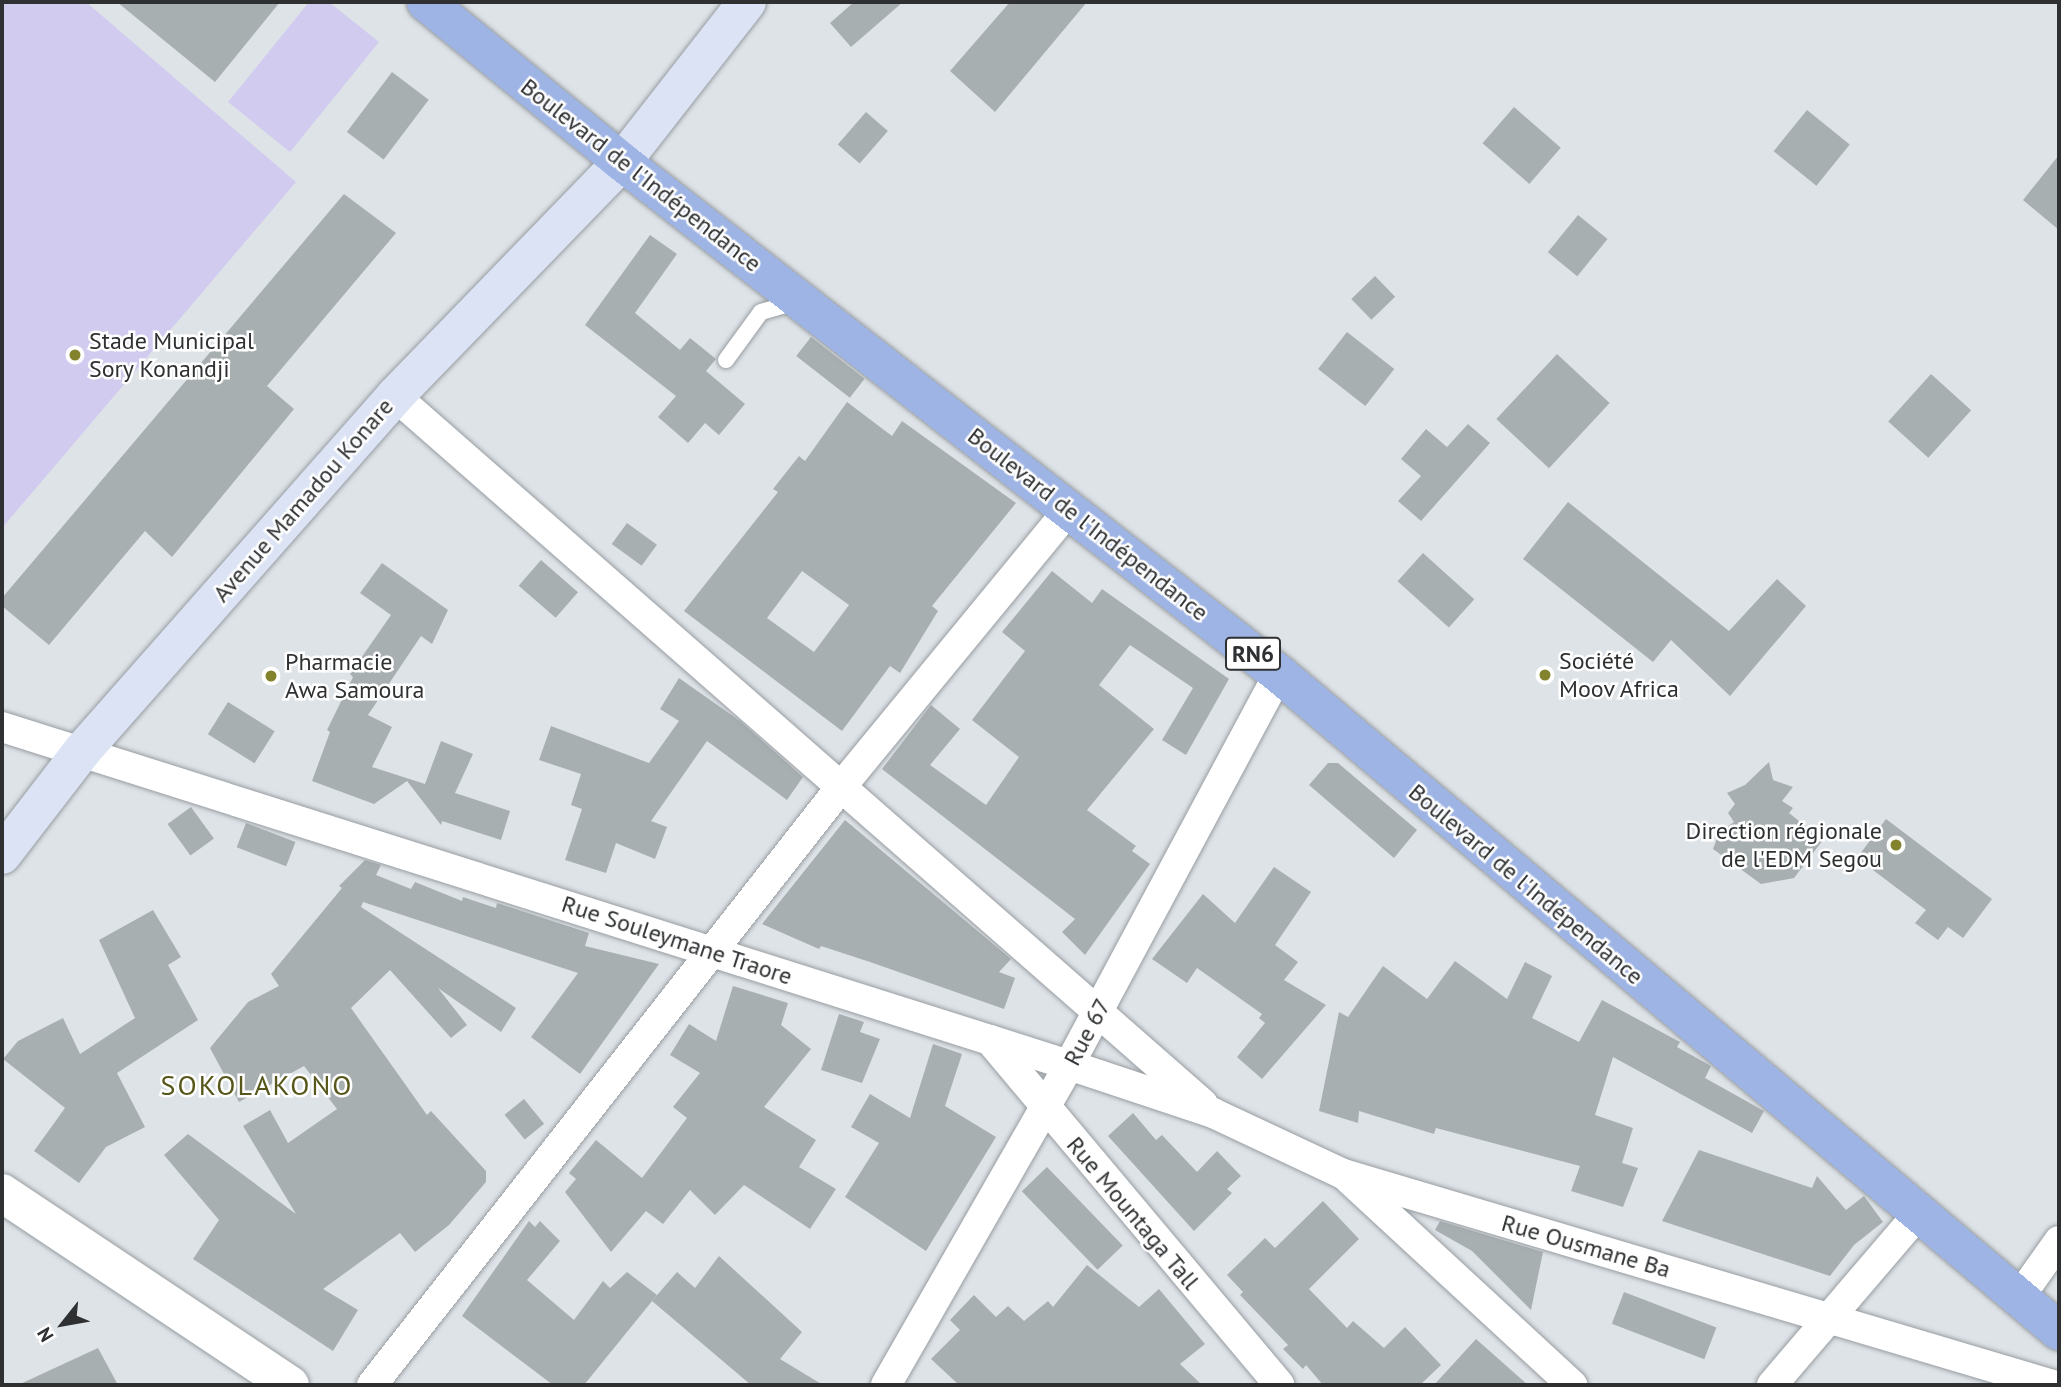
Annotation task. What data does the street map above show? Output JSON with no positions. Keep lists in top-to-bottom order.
{
  "streets": {
    "highway": ["Boulevard de l'Indépendance", "RN6"],
    "main road": ["Avenue Mamadou Konare"],
    "street": [
      "Rue Souleymane Traore",
      "Rue 67",
      "Rue Mountaga Tall",
      "Rue Ousmane Ba"
    ]
  },
  "crossings": [
    ["Boulevard de l'Indépendance", "Avenue Mamadou Konare"],
    ["Boulevard de l'Indépendance", "Rue 67"],
    ["Avenue Mamadou Konare", "Rue Souleymane Traore"],
    ["Rue Souleymane Traore", "Rue 67"],
    ["Rue Souleymane Traore", "Rue Mountaga Tall"],
    ["Rue Souleymane Traore", "Rue Ousmane Ba"],
    ["Rue 67", "Rue Mountaga Tall"]
  ],
  "districts": ["SOKOLAKONO"],
  "places": [
    "Stade Municipal Sory Konandji",
    "Société Moov Africa",
    "Pharmacie Awa Samoura",
    "Direction régionale de l'EDM Segou"
  ],
  "north": "bottom left"
}
